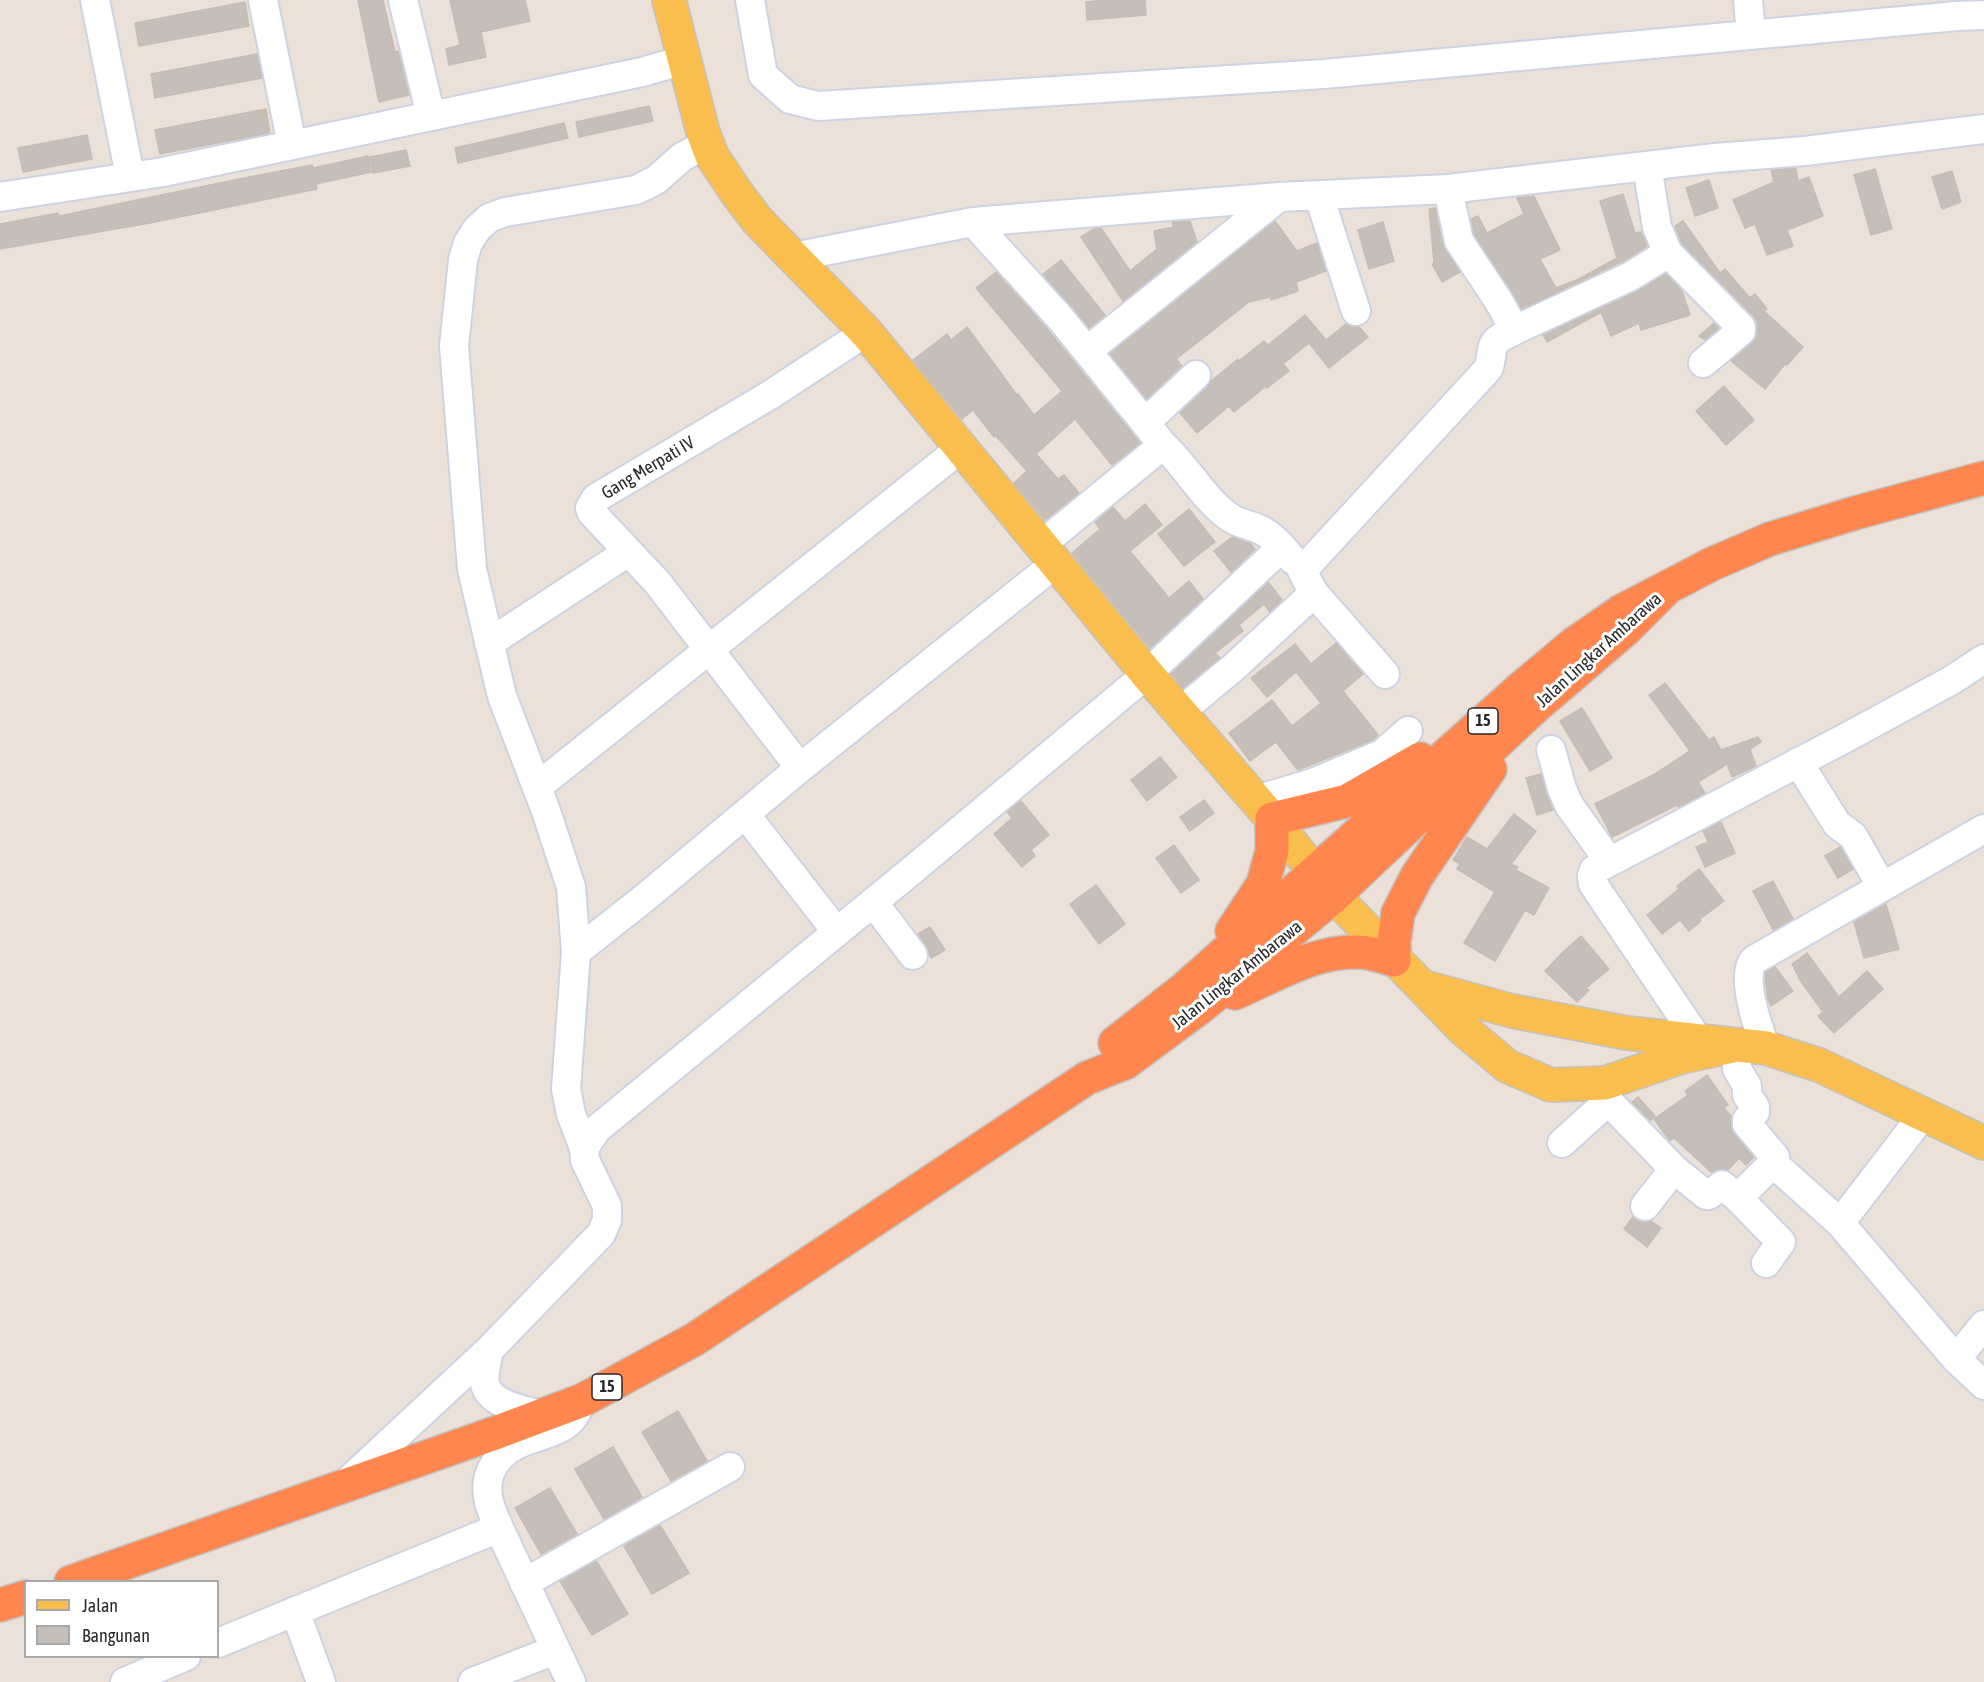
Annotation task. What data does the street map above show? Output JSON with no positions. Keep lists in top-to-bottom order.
{
  "streets": {
    "highway": ["Jalan Lingkar Ambarawa", "15"],
    "street": ["Gang Merpati IV"]
  },
  "crossings": [
    ["Jalan Lingkar Ambarawa", "15"]
  ],
  "legend": ["Jalan", "Bangunan"]
}
